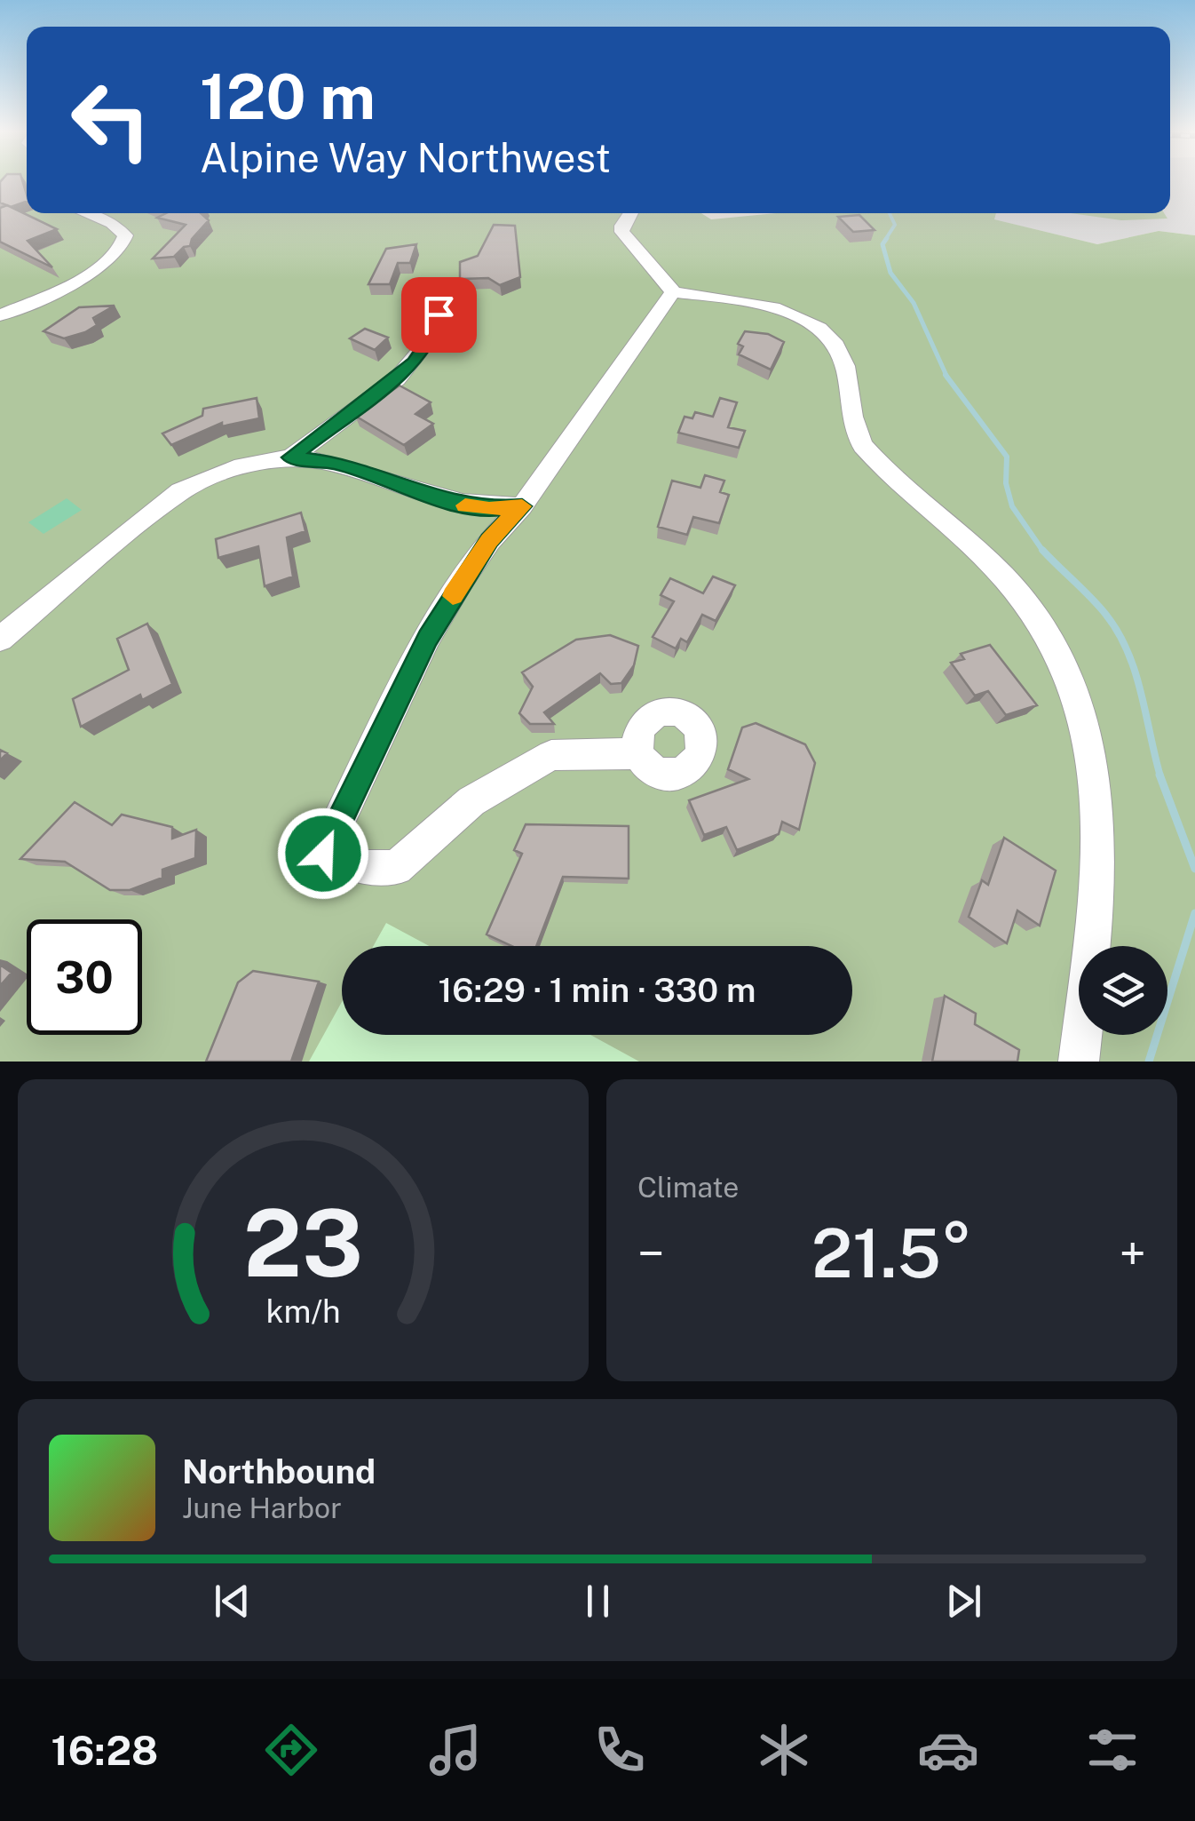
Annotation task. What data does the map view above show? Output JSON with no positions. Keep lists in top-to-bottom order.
{
  "page": {
    "turn": ["120 m", "Alpine Way Northwest"],
    "limit": "30",
    "trip": "16:29 · 1 min · 330 m",
    "tile": "Climate",
    "heat": ["−", "21.5°", "+"],
    "song": ["Northbound", "June Harbor"],
    "tabs": "16:28",
    "gauge": ["23", "km/h"]
  }
}
